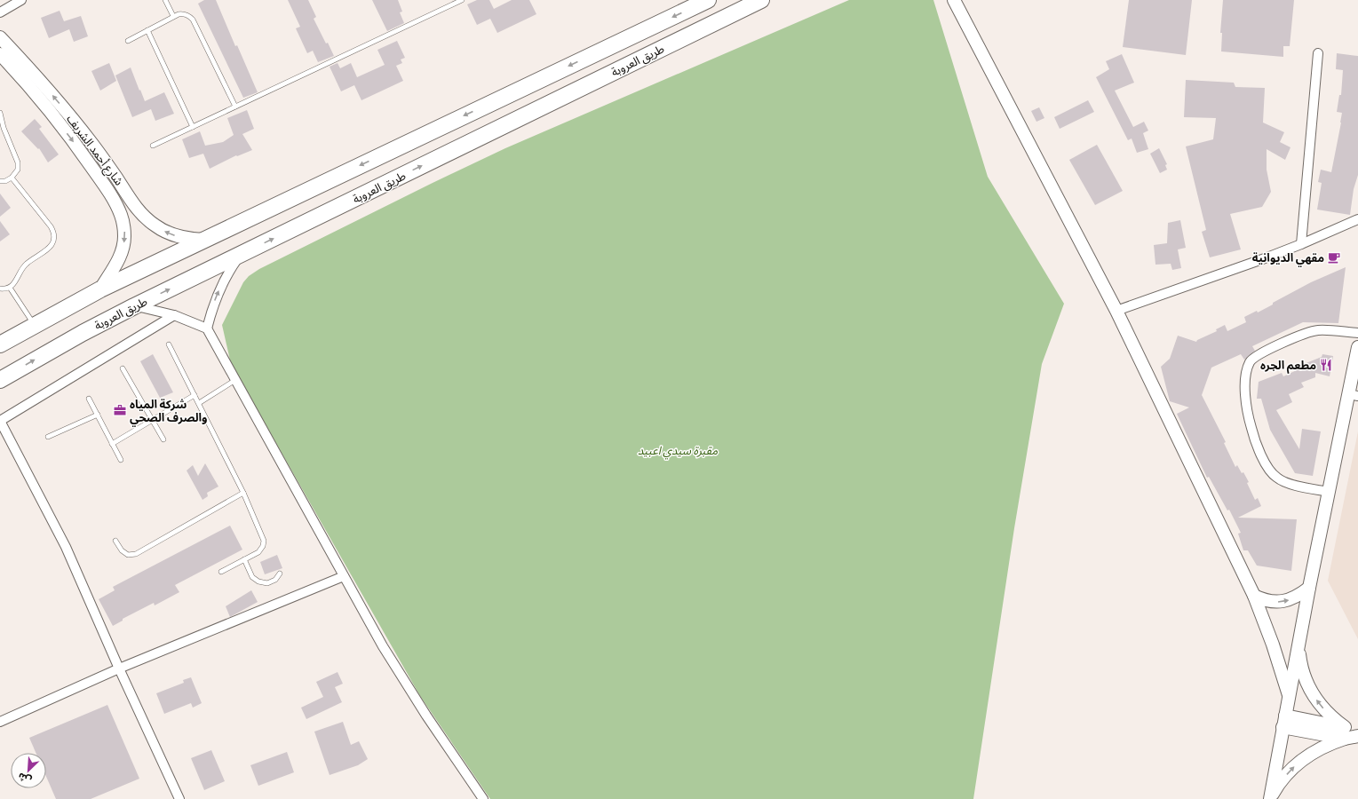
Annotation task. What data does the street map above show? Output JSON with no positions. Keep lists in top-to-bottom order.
{
  "streets": {
    "highway": ["طريق العروبة"],
    "main road": ["شارع أحمد الشريف"]
  },
  "crossings": [
    ["طريق العروبة", "شارع أحمد الشريف"]
  ],
  "parks": ["مقبرة سيدي اعبيد"],
  "places": {
    "cafe": ["مقهي الديوانية"],
    "restaurant": ["مطعم الجره"],
    "office": ["شركة المياه والصرف الصحي"]
  },
  "north": "bottom left"
}
